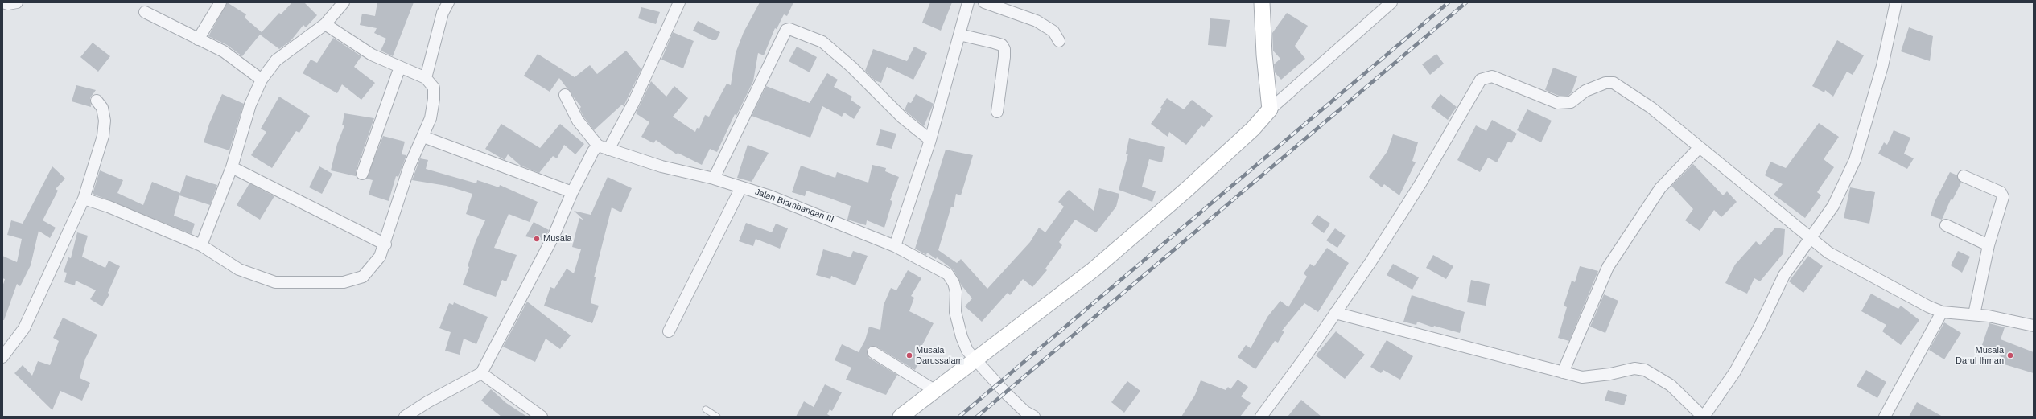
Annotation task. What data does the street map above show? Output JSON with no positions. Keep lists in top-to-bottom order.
{
  "streets": {
    "street": ["Jalan Blambangan III"]
  },
  "places": ["Musala", "Musala Darussalam", "Musala Darul Ihman"]
}
